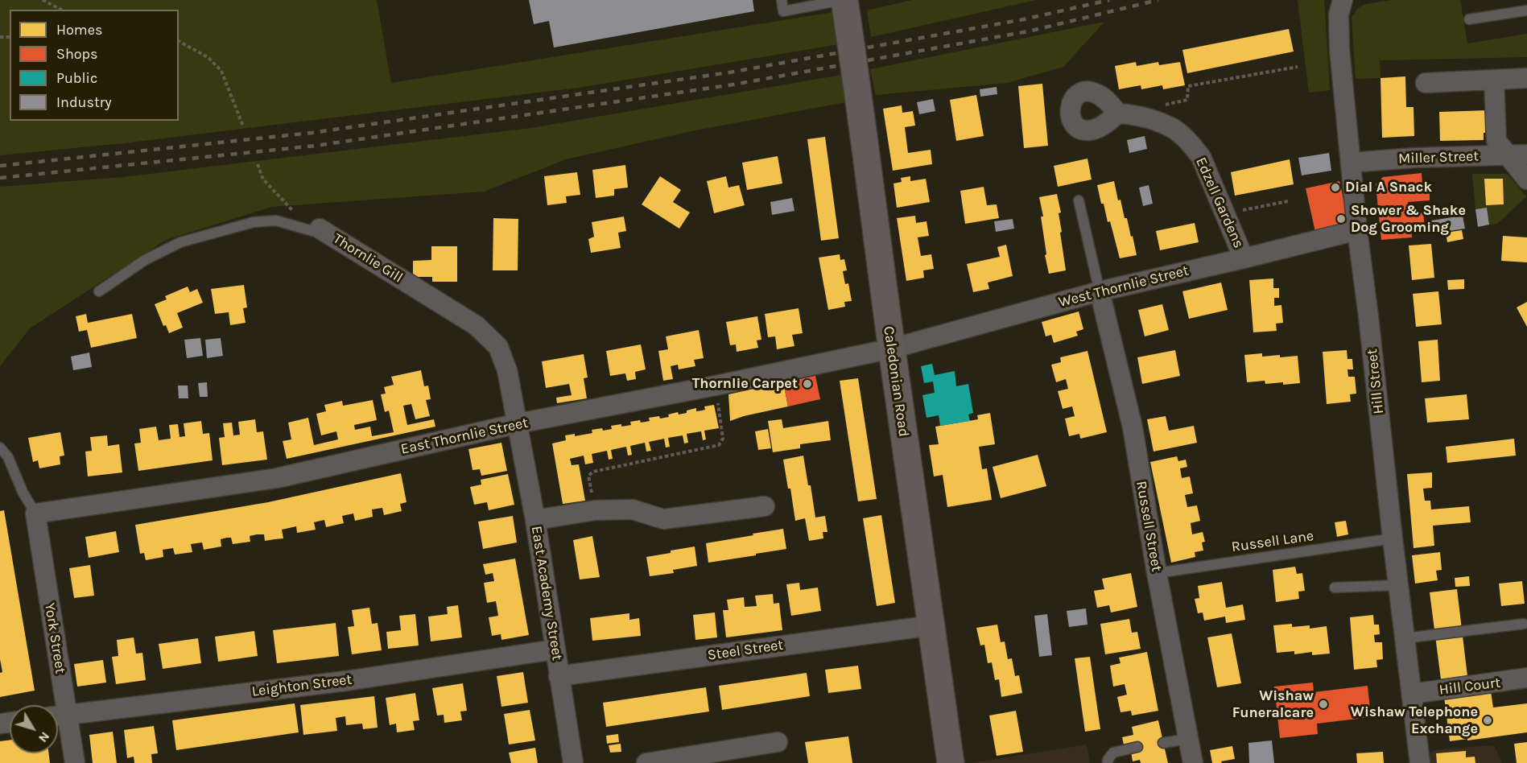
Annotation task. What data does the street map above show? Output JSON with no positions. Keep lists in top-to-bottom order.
{
  "streets": {
    "main road": ["Caledonian Road"],
    "street": [
      "Miller Street",
      "Edzell Gardens",
      "Thornlie Gill",
      "West Thornlie Street",
      "Hill Street",
      "East Thornlie Street",
      "Russell Street",
      "East Academy Street",
      "York Street",
      "Steel Street",
      "Leighton Street",
      "Hill Court"
    ],
    "lane": ["Russell Lane"]
  },
  "crossings": [
    ["Miller Street", "Hill Street"],
    ["Edzell Gardens", "West Thornlie Street"],
    ["Thornlie Gill", "East Thornlie Street"],
    ["Thornlie Gill", "East Academy Street"],
    ["West Thornlie Street", "Caledonian Road"],
    ["West Thornlie Street", "Hill Street"],
    ["West Thornlie Street", "East Thornlie Street"],
    ["West Thornlie Street", "Russell Street"],
    ["Caledonian Road", "East Thornlie Street"],
    ["Caledonian Road", "Steel Street"],
    ["Hill Street", "Russell Lane"],
    ["Hill Street", "Hill Court"],
    ["East Thornlie Street", "East Academy Street"],
    ["East Thornlie Street", "York Street"],
    ["Russell Street", "Russell Lane"],
    ["East Academy Street", "Steel Street"],
    ["East Academy Street", "Leighton Street"],
    ["York Street", "Leighton Street"]
  ],
  "places": [
    "Dial A Snack",
    "Shower & Shake Dog Grooming",
    "Thornlie Carpet",
    "Wishaw Funeralcare",
    "Wishaw Telephone Exchange"
  ],
  "legend": [
    "Homes",
    "Shops",
    "Public",
    "Industry"
  ],
  "north": "bottom right"
}
